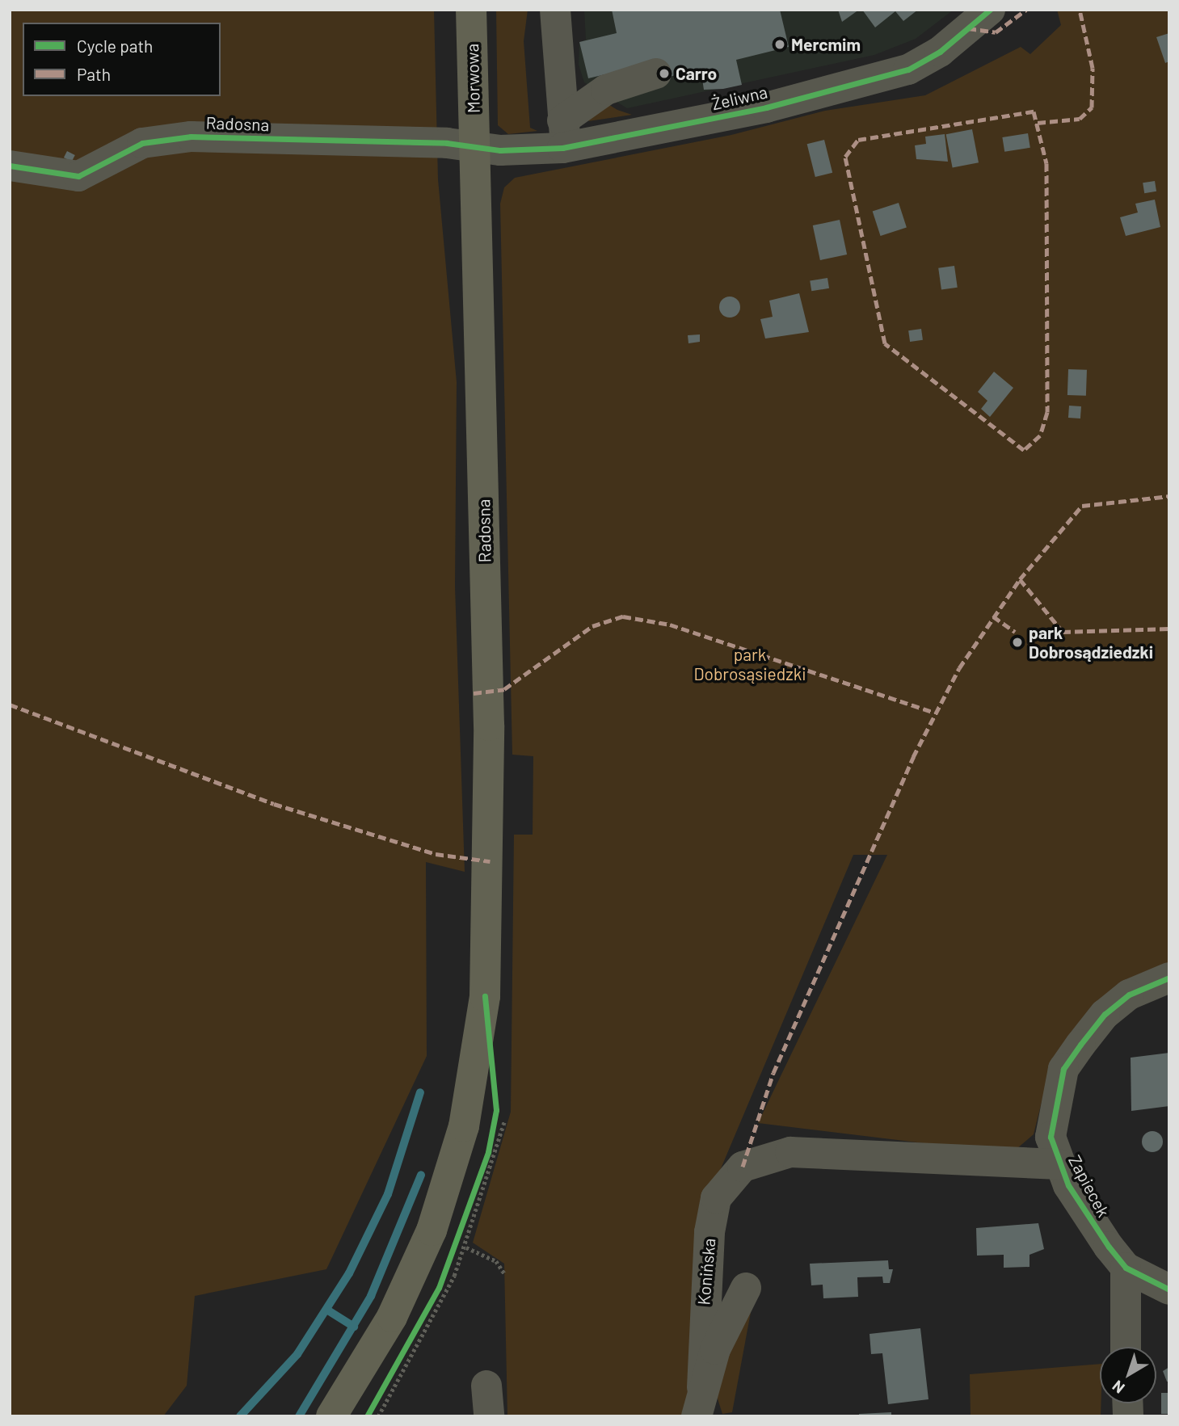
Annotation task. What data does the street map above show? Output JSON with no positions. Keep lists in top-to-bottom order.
{
  "streets": {
    "main road": ["Morwowa", "Radosna"],
    "street": ["Żeliwna", "Zapiecek", "Konińska"]
  },
  "crossings": [
    ["Morwowa", "Żeliwna"],
    ["Morwowa", "Radosna"],
    ["Żeliwna", "Radosna"],
    ["Zapiecek", "Konińska"]
  ],
  "parks": ["park Dobrosąsiedzki"],
  "places": ["Mercmim", "Carro", "park Dobrosądziedzki"],
  "legend": ["Cycle path", "Path"],
  "north": "bottom left"
}
